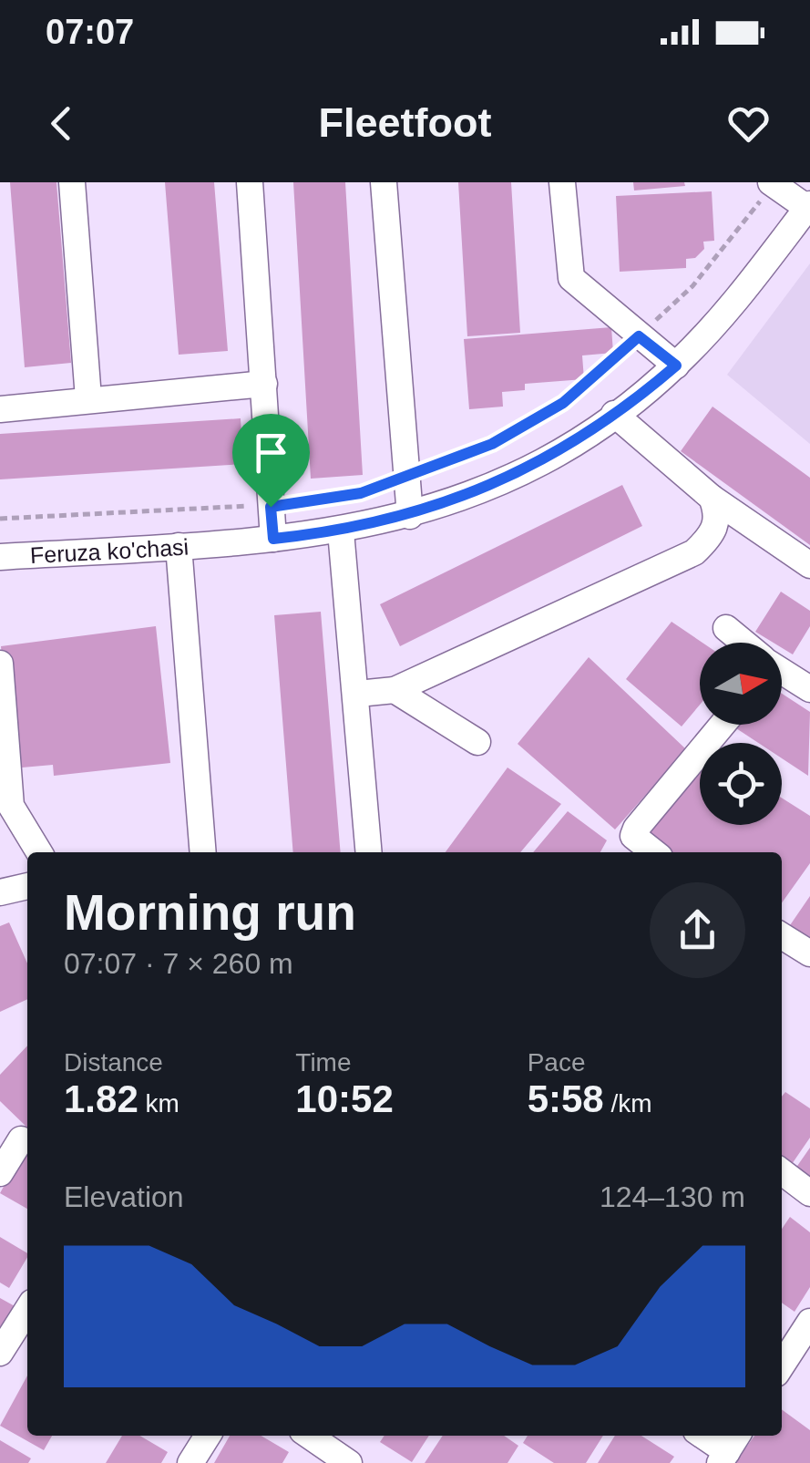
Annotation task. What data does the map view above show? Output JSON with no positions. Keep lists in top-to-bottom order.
{
  "streets": {
    "street": ["Feruza ko'chasi"]
  },
  "north": "right",
  "page": {
    "status": "07:07",
    "header": "Fleetfoot",
    "heading": ["Morning run", "07:07 · 7 × 260 m"],
    "stats": [
      ["Distance", "1.82 km"],
      ["Time", "10:52"],
      ["Pace", "5:58 /km"]
    ],
    "chart": ["Elevation", "124–130 m"]
  }
}
